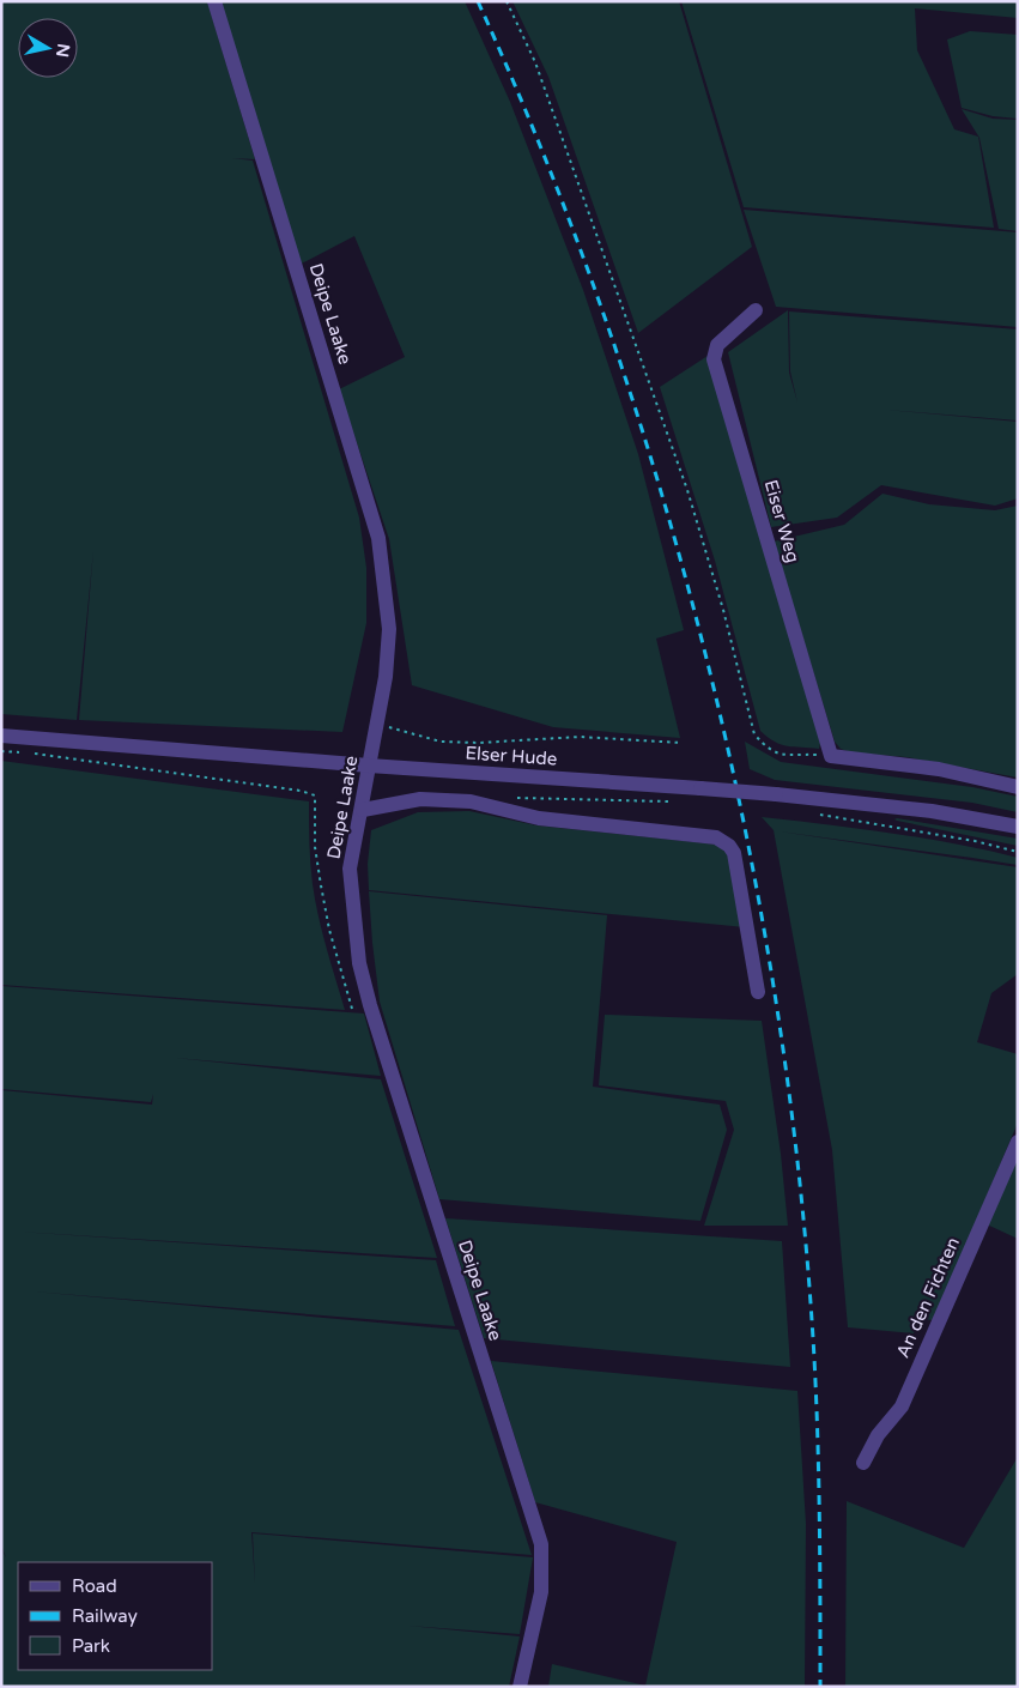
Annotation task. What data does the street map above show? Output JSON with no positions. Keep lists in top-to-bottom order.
{
  "streets": {
    "street": [
      "Deipe Laake",
      "Eiser Weg",
      "Elser Hude",
      "An den Fichten"
    ]
  },
  "crossings": [
    ["Deipe Laake", "Elser Hude"]
  ],
  "legend": ["Road", "Railway", "Park"],
  "north": "right"
}
